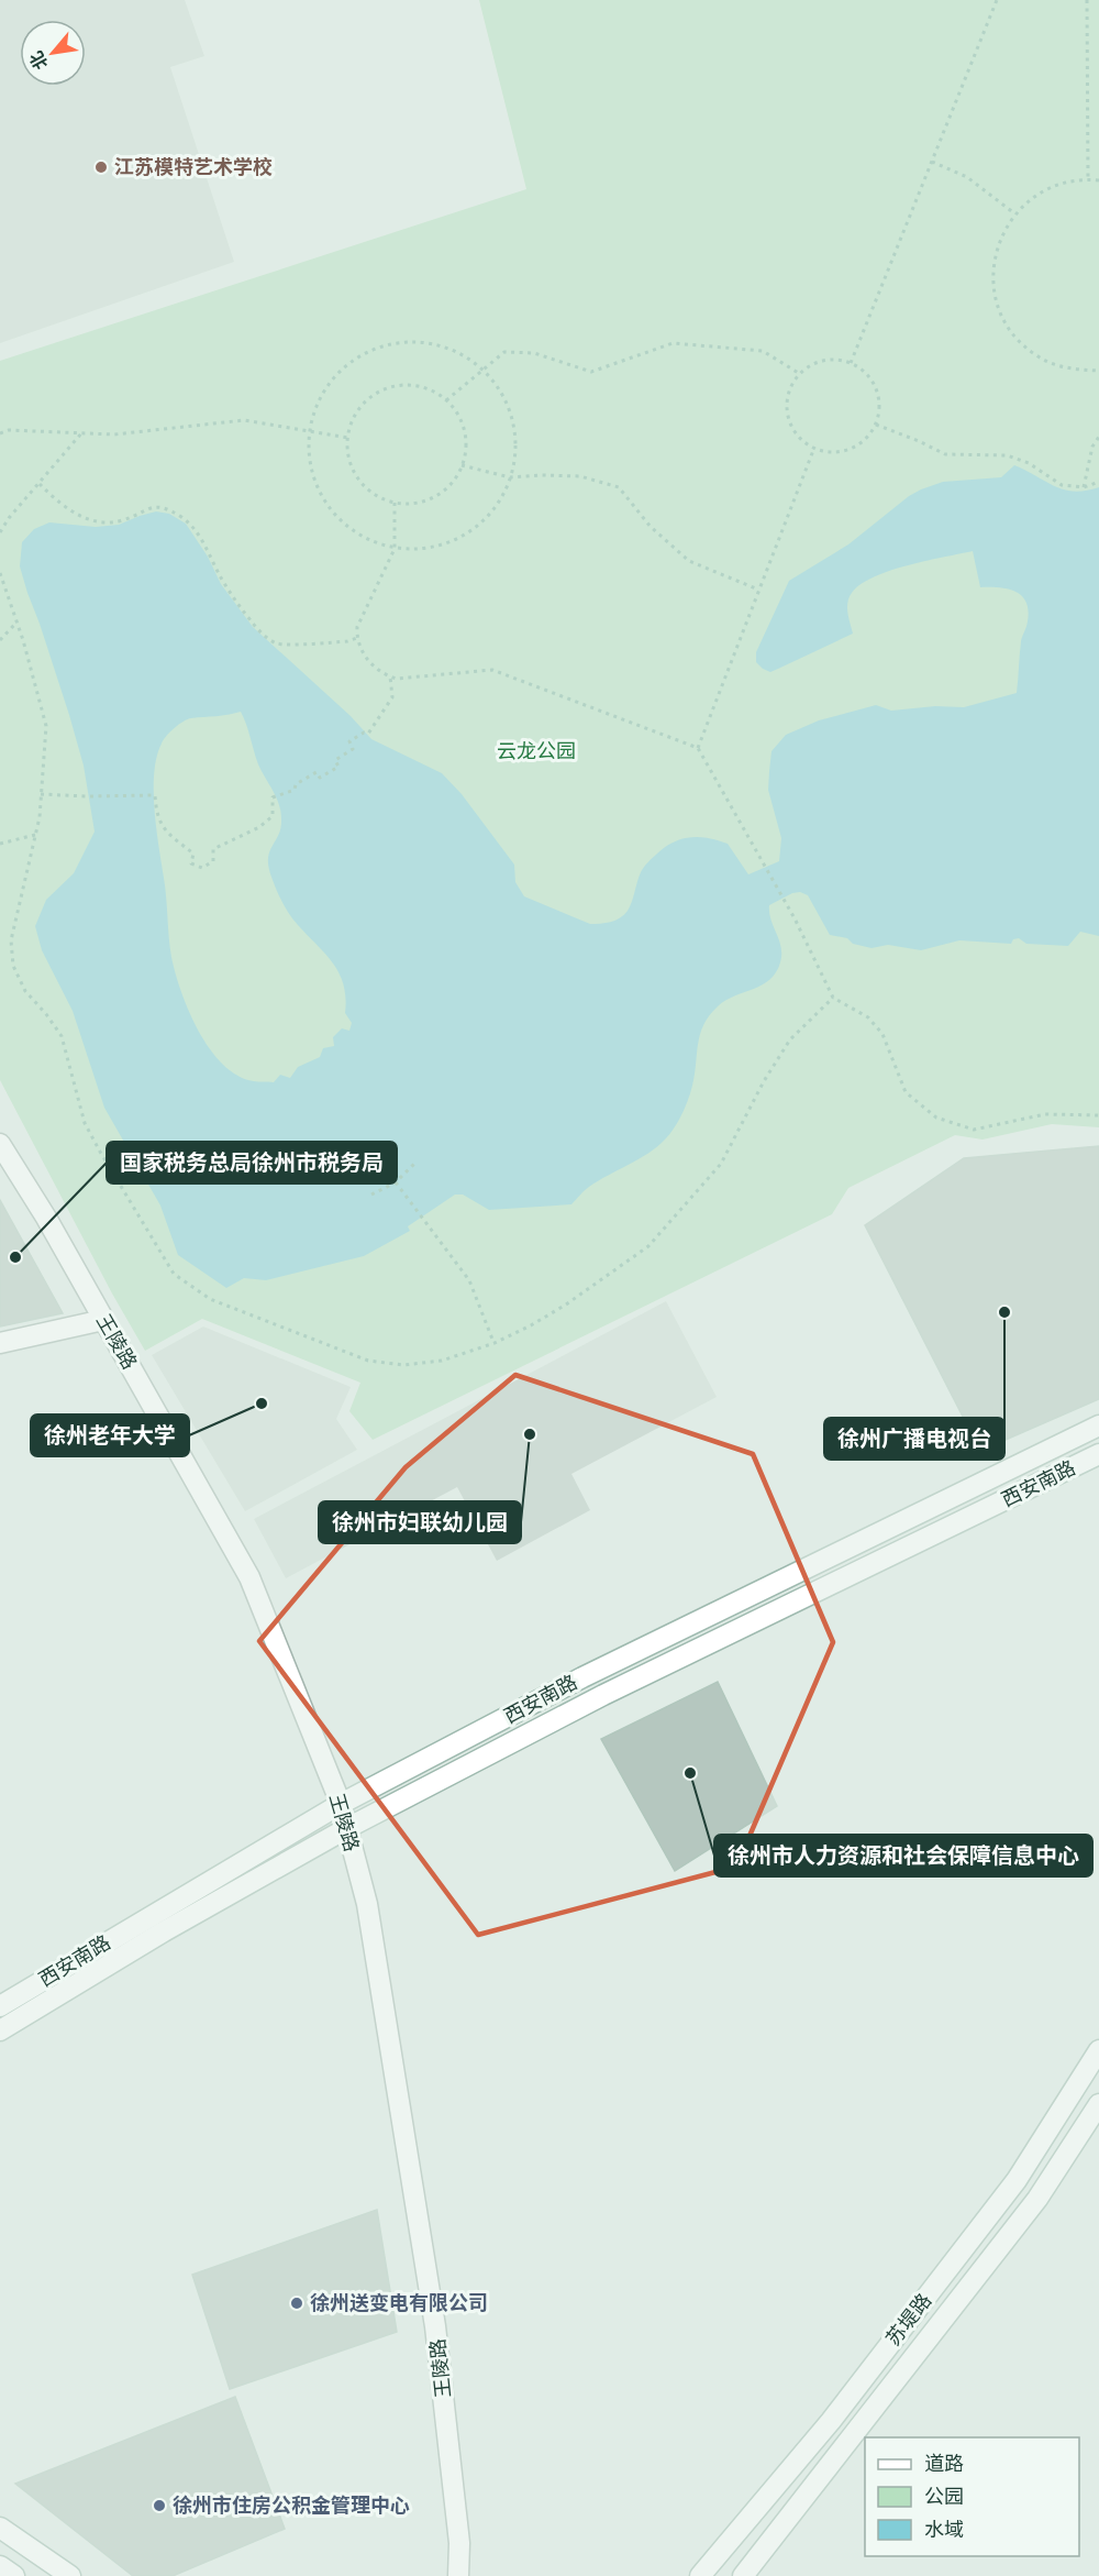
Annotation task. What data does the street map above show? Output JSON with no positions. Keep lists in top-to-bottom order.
{
  "streets": {
    "main road": ["王陵路", "西安南路", "苏堤路"]
  },
  "crossings": [
    ["王陵路", "西安南路"]
  ],
  "parks": ["云龙公园"],
  "places": [
    "江苏模特艺术学校",
    "国家税务总局徐州市税务局",
    "徐州广播电视台",
    "徐州老年大学",
    "徐州市妇联幼儿园",
    "徐州市人力资源和社会保障信息中心",
    "徐州送变电有限公司",
    "徐州市住房公积金管理中心"
  ],
  "legend": ["道路", "公园", "水域"],
  "north": "bottom left"
}
